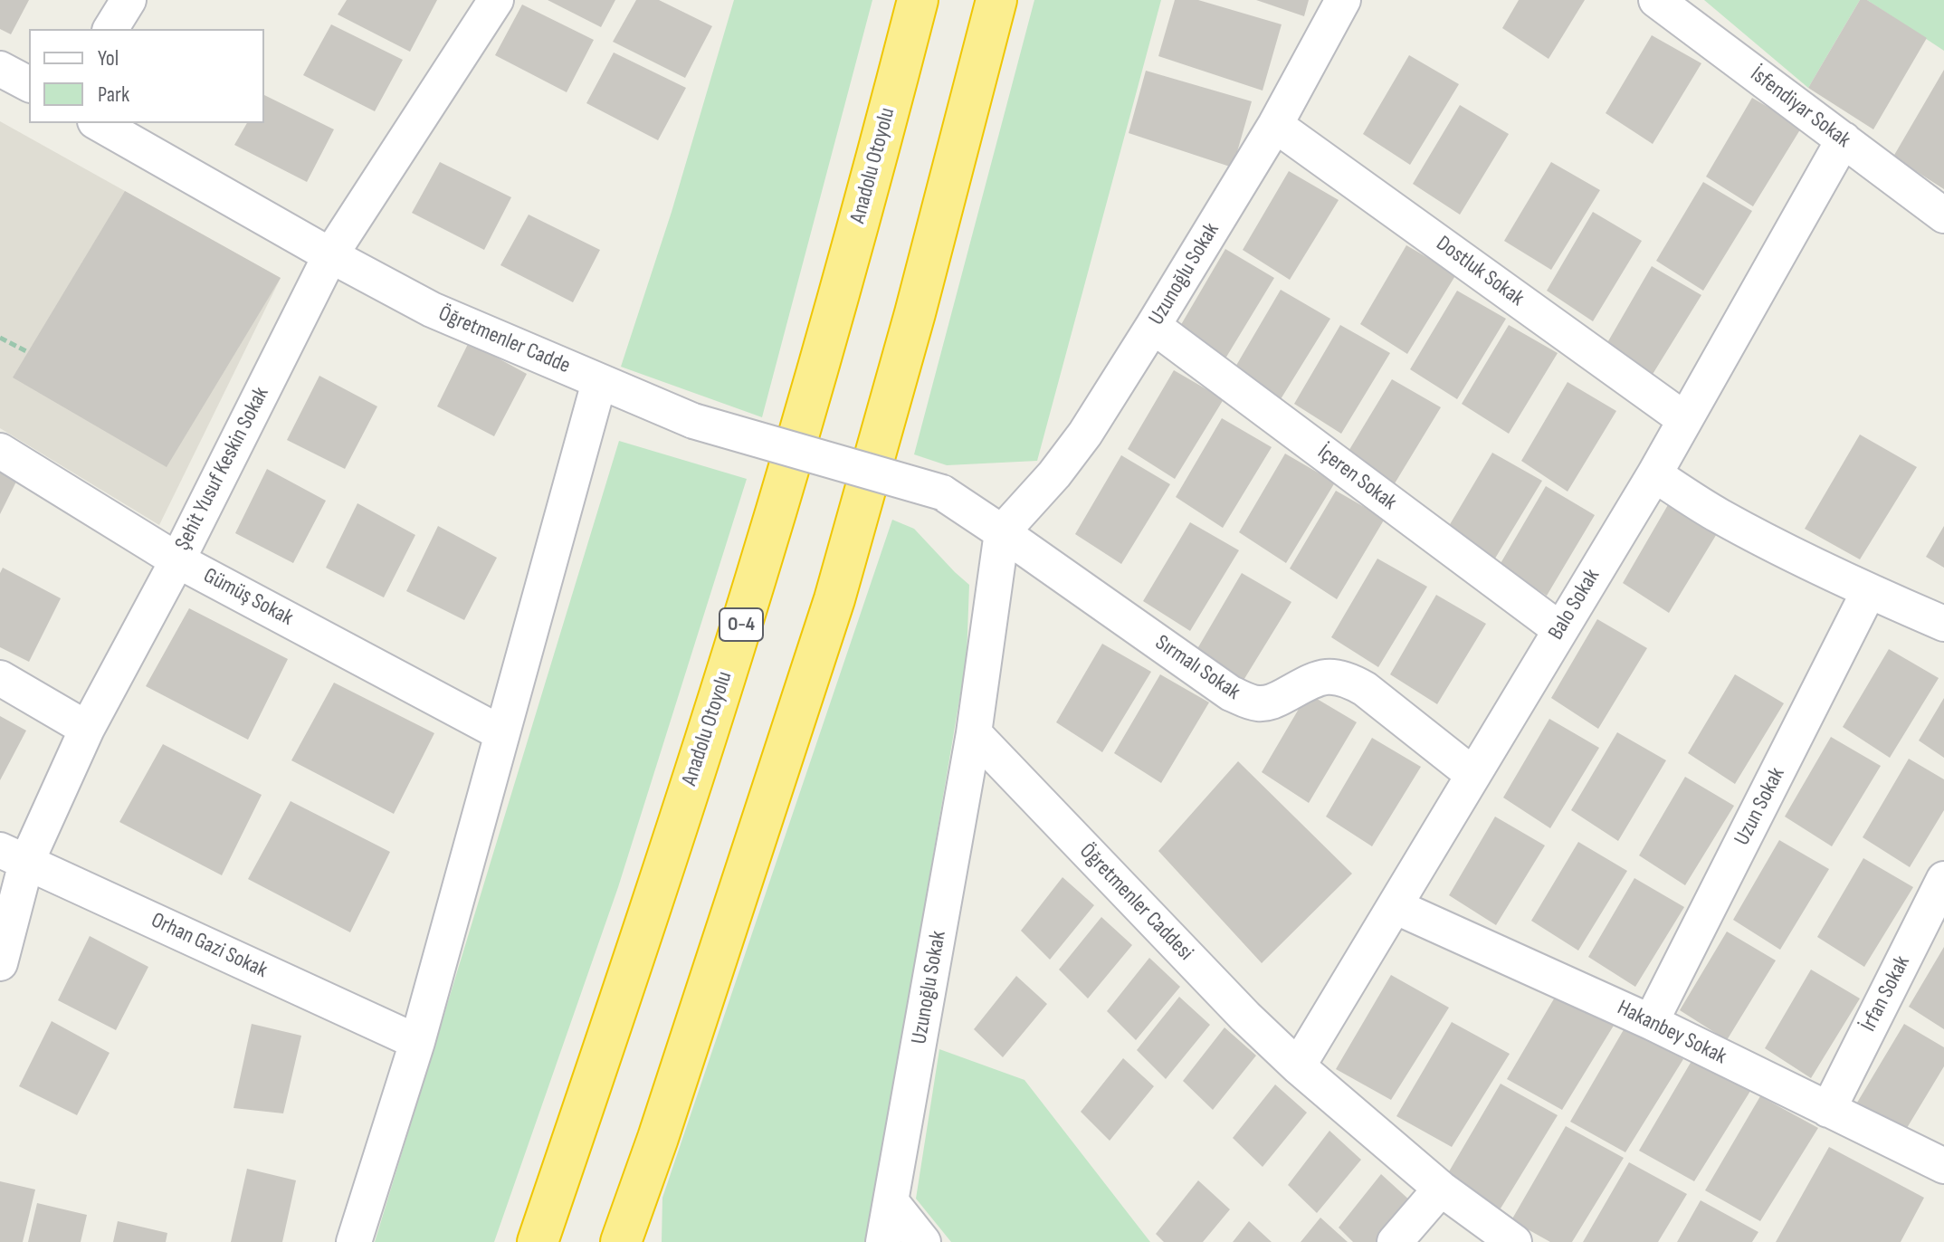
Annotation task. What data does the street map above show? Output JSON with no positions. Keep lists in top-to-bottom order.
{
  "streets": {
    "highway": ["Anadolu Otoyolu", "O-4"],
    "street": [
      "İsfendiyar Sokak",
      "Dostluk Sokak",
      "Uzunoğlu Sokak",
      "Öğretmenler Cadde",
      "Şehit Yusuf Keskin Sokak",
      "İçeren Sokak",
      "Gümüş Sokak",
      "Balo Sokak",
      "Sırmalı Sokak",
      "Uzun Sokak",
      "Öğretmenler Caddesi",
      "Orhan Gazi Sokak",
      "İrfan Sokak",
      "Hakanbey Sokak"
    ]
  },
  "crossings": [
    ["İsfendiyar Sokak", "Balo Sokak"],
    ["Dostluk Sokak", "Uzunoğlu Sokak"],
    ["Dostluk Sokak", "Balo Sokak"],
    ["Uzunoğlu Sokak", "Öğretmenler Cadde"],
    ["Uzunoğlu Sokak", "İçeren Sokak"],
    ["Uzunoğlu Sokak", "Sırmalı Sokak"],
    ["Uzunoğlu Sokak", "Öğretmenler Caddesi"],
    ["Öğretmenler Cadde", "Şehit Yusuf Keskin Sokak"],
    ["Öğretmenler Cadde", "Sırmalı Sokak"],
    ["Şehit Yusuf Keskin Sokak", "Gümüş Sokak"],
    ["Şehit Yusuf Keskin Sokak", "Orhan Gazi Sokak"],
    ["İçeren Sokak", "Balo Sokak"],
    ["Balo Sokak", "Sırmalı Sokak"],
    ["Balo Sokak", "Öğretmenler Caddesi"],
    ["Balo Sokak", "Hakanbey Sokak"],
    ["Uzun Sokak", "Hakanbey Sokak"],
    ["İrfan Sokak", "Hakanbey Sokak"]
  ],
  "legend": ["Yol", "Park"]
}
